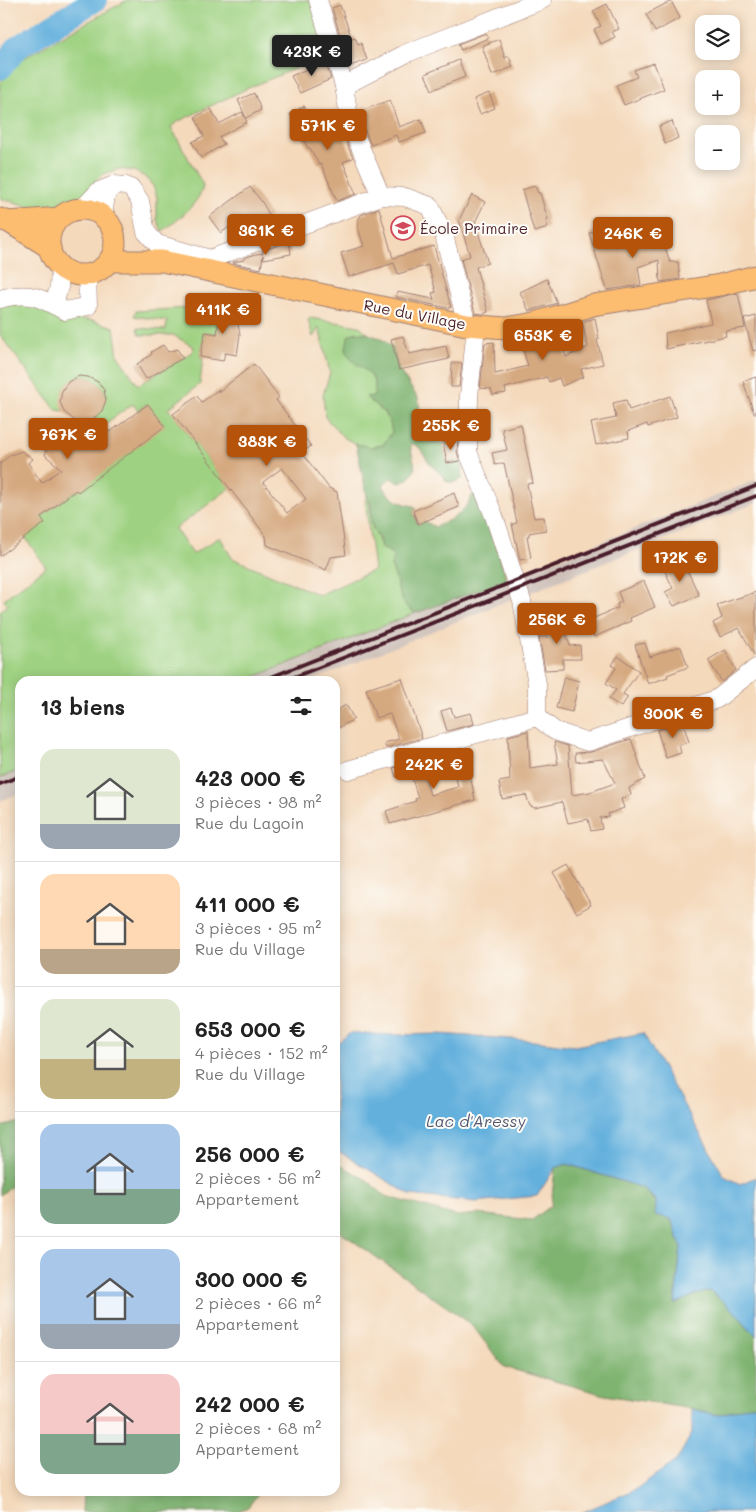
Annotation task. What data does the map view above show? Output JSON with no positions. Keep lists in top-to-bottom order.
{
  "streets": {
    "main road": ["Rue du Village"]
  },
  "water": ["Lac d'Aressy"],
  "places": {
    "school or university": ["École Primaire"]
  },
  "page": {
    "map_buttons": ["+", "−"],
    "price": [
      "423K €",
      "571K €",
      "361K €",
      "246K €",
      "411K €",
      "653K €",
      "255K €",
      "767K €",
      "383K €",
      "172K €",
      "256K €",
      "300K €",
      "242K €"
    ],
    "heading": "13 biens",
    "list": [
      {
        "name": "423 000 €",
        "note": "3 pièces · 98 m² · Rue du Lagoin"
      },
      {
        "name": "411 000 €",
        "note": "3 pièces · 95 m² · Rue du Village"
      },
      {
        "name": "653 000 €",
        "note": "4 pièces · 152 m² · Rue du Village"
      },
      {
        "name": "256 000 €",
        "note": "2 pièces · 56 m² · Appartement"
      },
      {
        "name": "300 000 €",
        "note": "2 pièces · 66 m² · Appartement"
      },
      {
        "name": "242 000 €",
        "note": "2 pièces · 68 m² · Appartement"
      }
    ]
  }
}
